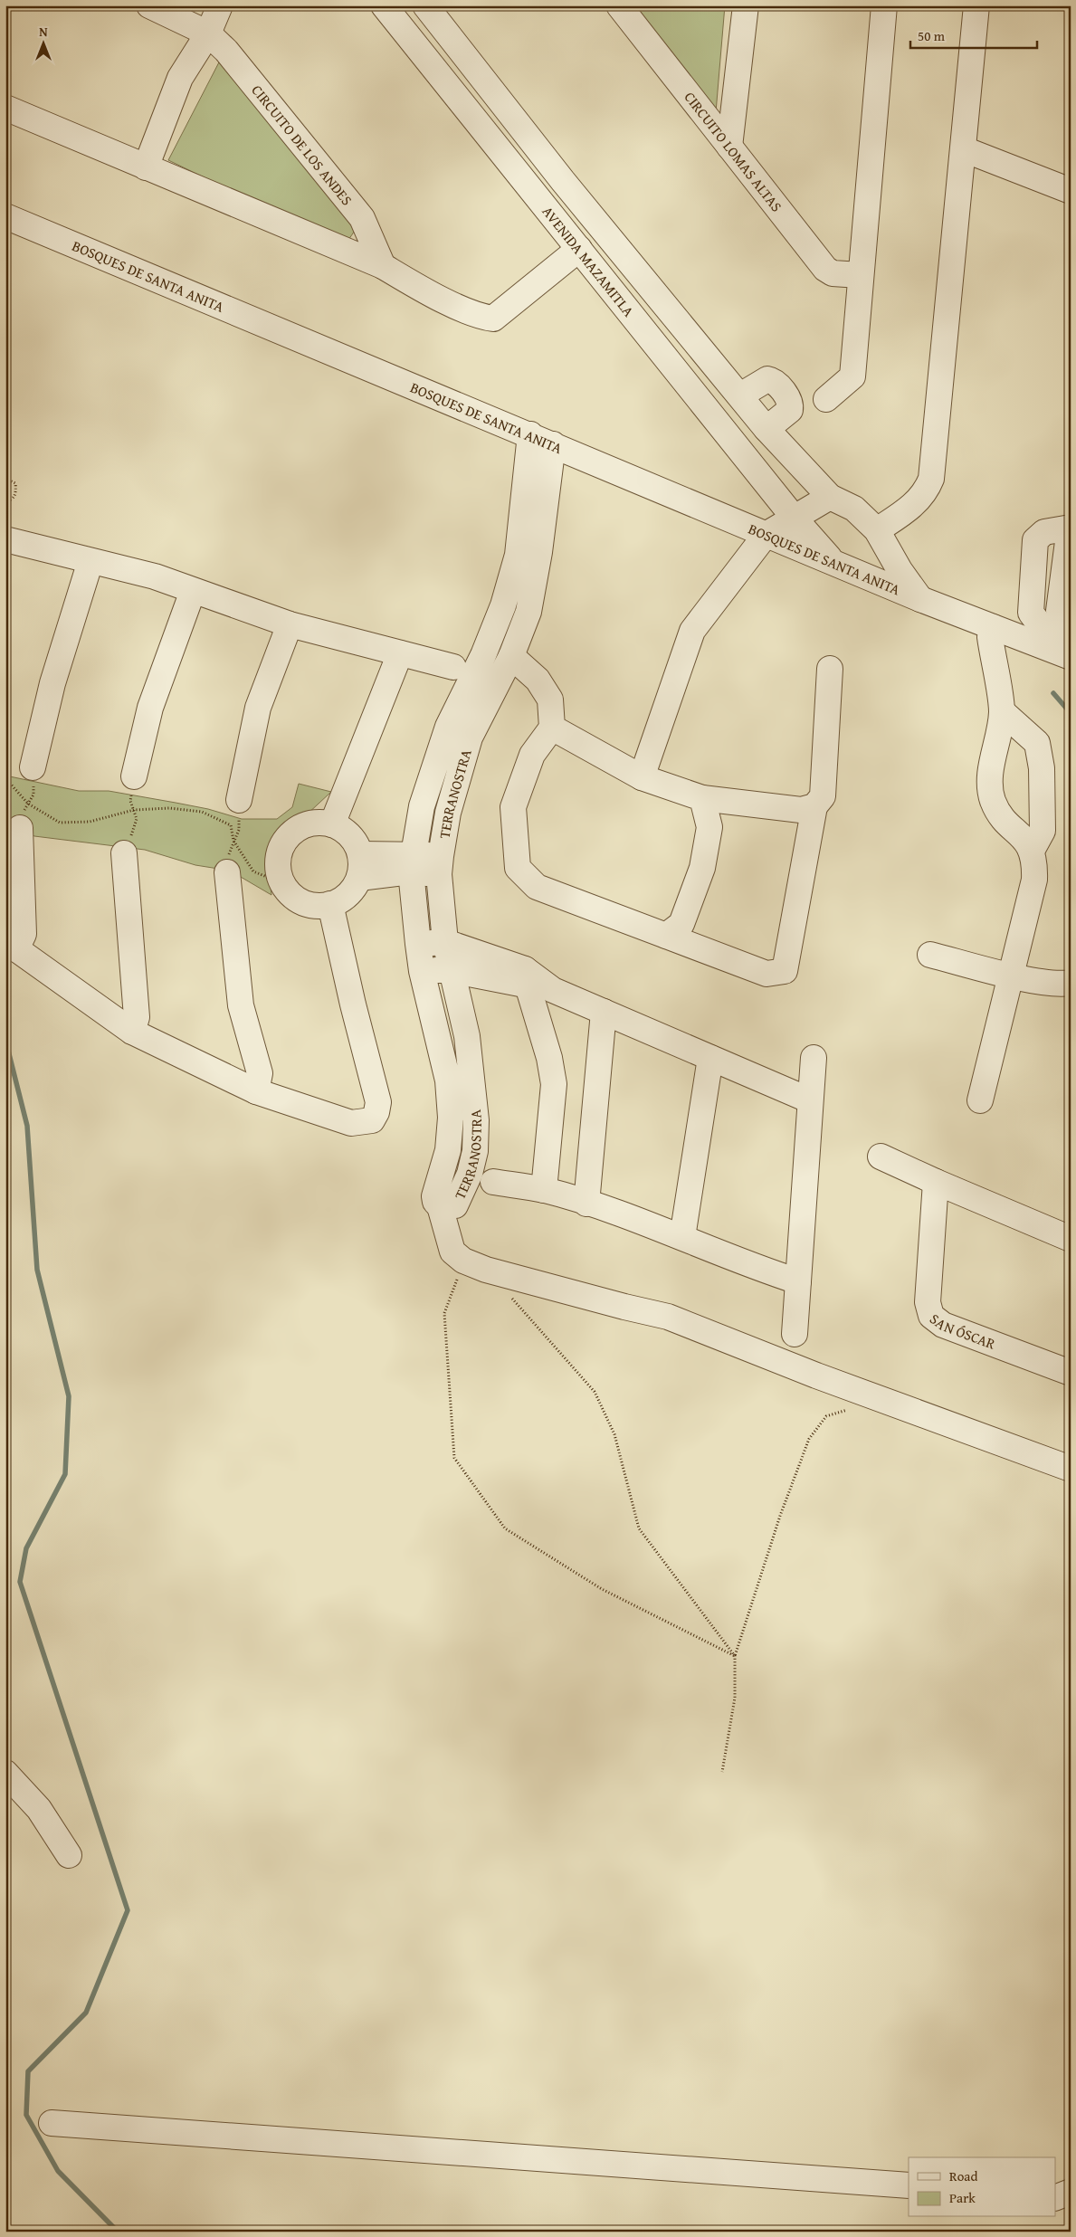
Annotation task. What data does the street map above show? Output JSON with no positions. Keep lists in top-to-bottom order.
{
  "streets": {
    "street": [
      "CIRCUITO DE LOS ANDES",
      "CIRCUITO LOMAS ALTAS",
      "AVENIDA MAZAMITLA",
      "BOSQUES DE SANTA ANITA",
      "TERRANOSTRA",
      "SAN ÓSCAR"
    ]
  },
  "crossings": [
    ["AVENIDA MAZAMITLA", "BOSQUES DE SANTA ANITA"],
    ["BOSQUES DE SANTA ANITA", "TERRANOSTRA"]
  ],
  "legend": ["Road", "Park"],
  "scale_bar": "50 m",
  "north": "top"
}
